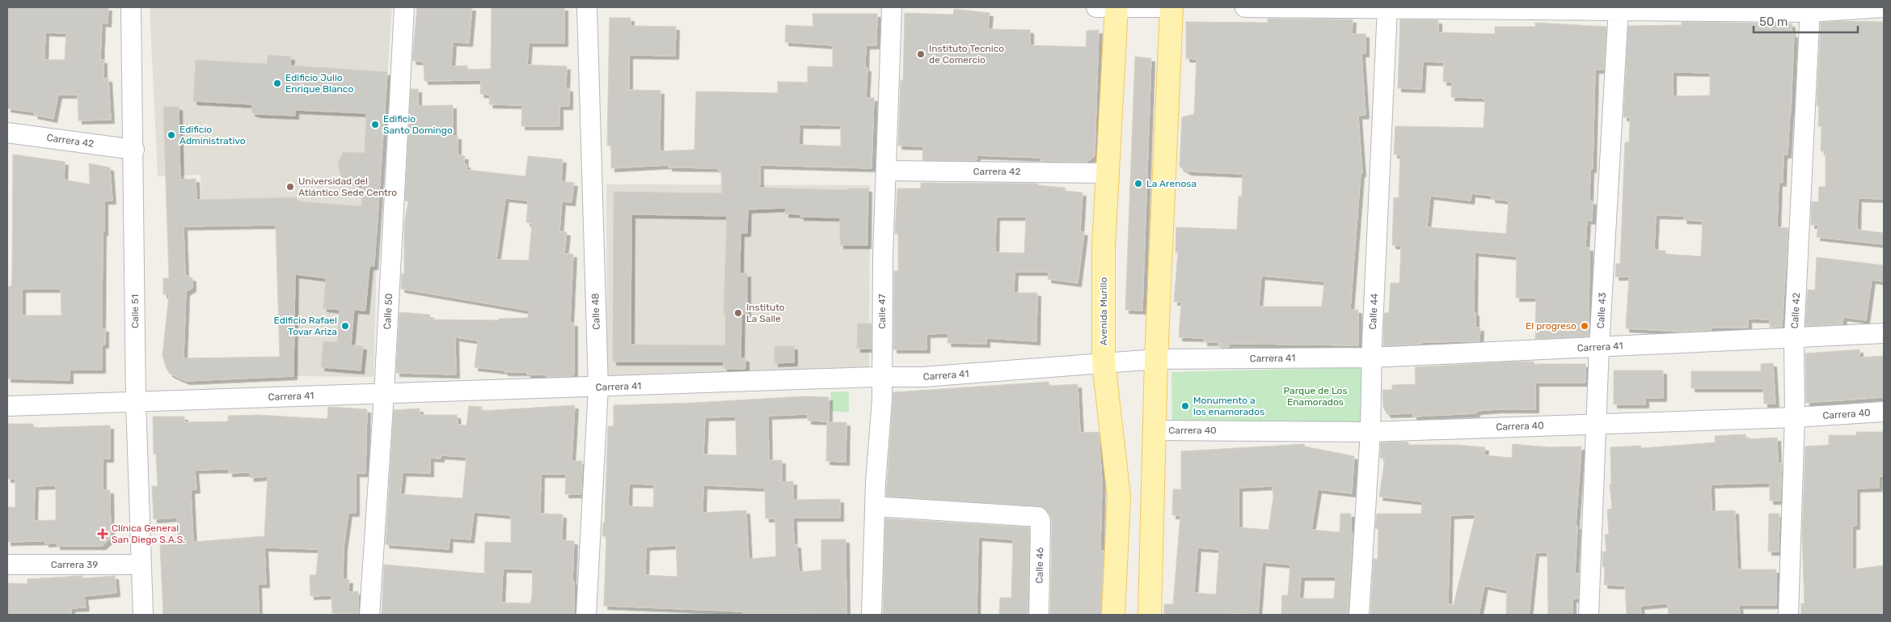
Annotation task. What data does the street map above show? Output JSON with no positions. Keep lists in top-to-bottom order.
{
  "streets": {
    "main road": ["Avenida Murillo"],
    "street": [
      "Carrera 42",
      "Calle 43",
      "Calle 42",
      "Calle 51",
      "Calle 50",
      "Calle 48",
      "Calle 47",
      "Calle 44",
      "Carrera 41",
      "Carrera 40",
      "Carrera 39",
      "Calle 46"
    ]
  },
  "crossings": [
    ["Carrera 42", "Calle 51"],
    ["Carrera 42", "Calle 47"],
    ["Carrera 42", "Avenida Murillo"],
    ["Calle 43", "Carrera 41"],
    ["Calle 43", "Carrera 40"],
    ["Calle 42", "Carrera 41"],
    ["Calle 42", "Carrera 40"],
    ["Calle 51", "Carrera 41"],
    ["Calle 51", "Carrera 39"],
    ["Calle 50", "Carrera 41"],
    ["Calle 48", "Carrera 41"],
    ["Calle 47", "Carrera 41"],
    ["Calle 47", "Calle 46"],
    ["Avenida Murillo", "Carrera 41"],
    ["Calle 44", "Carrera 41"],
    ["Calle 44", "Carrera 40"]
  ],
  "parks": ["Parque de Los Enamorados"],
  "places": {
    "other": [
      "Instituto Tecnico de Comercio",
      "Edificio Julio Enrique Blanco",
      "Edificio Santo Domingo",
      "Edificio Administrativo",
      "La Arenosa",
      "Universidad del Atlántico Sede Centro",
      "Instituto La Salle",
      "Edificio Rafael Tovar Ariza",
      "El progreso",
      "Monumento a los enamorados"
    ],
    "health": ["Clínica General San Diego S.A.S."]
  },
  "scale_bar": "50 m"
}
